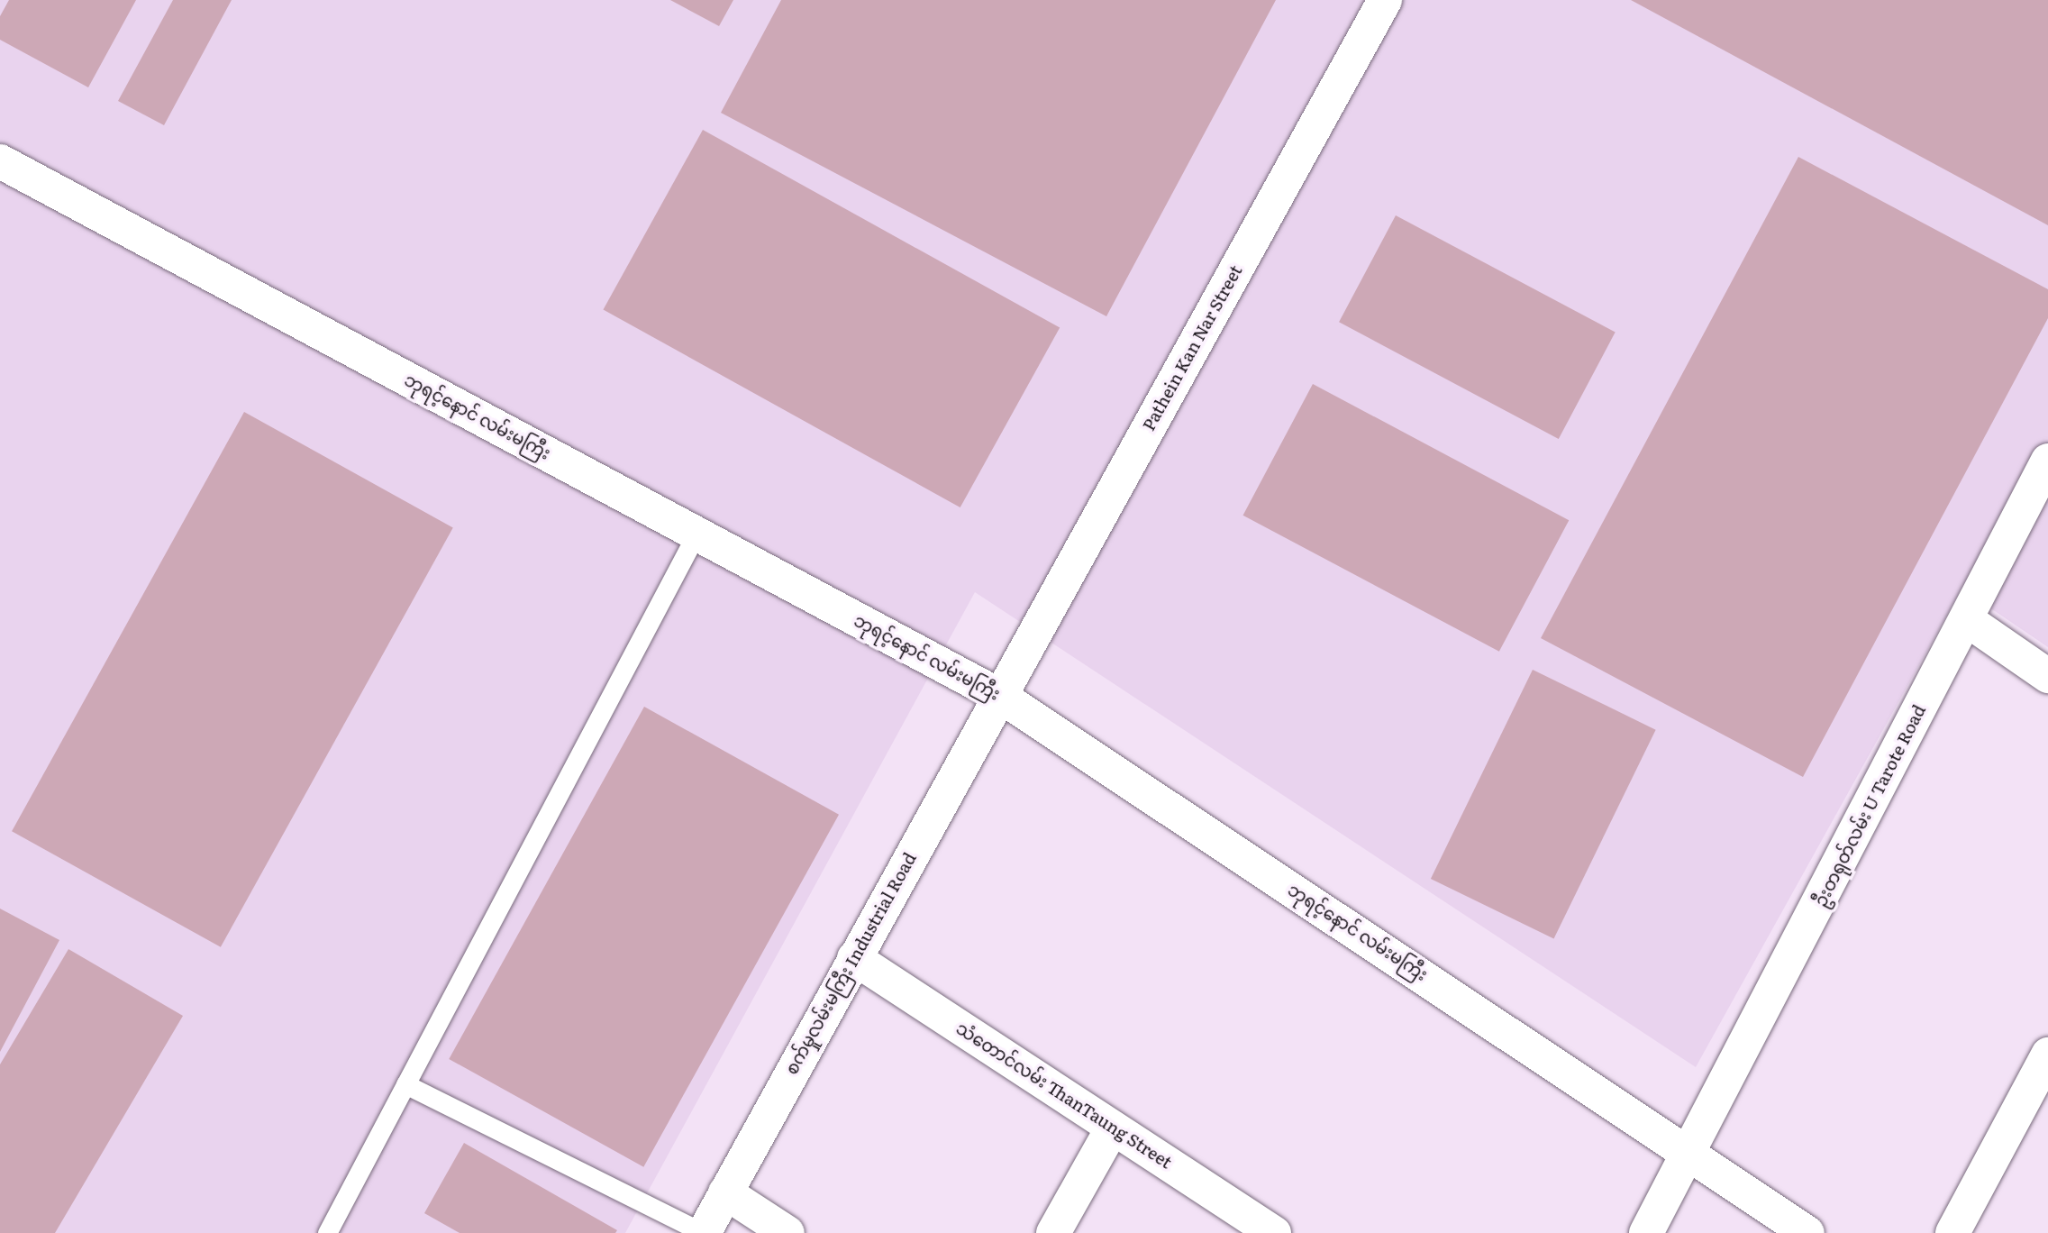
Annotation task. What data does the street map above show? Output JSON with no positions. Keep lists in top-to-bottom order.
{
  "streets": {
    "street": [
      "Pathein Kan Nar Street",
      "ဘုရင့်နောင် လမ်းမကြီး",
      "ဦးတရုတ်လမ်း U Tarote Road",
      "စက်မှုလမ်းမကြီး Industrial Road",
      "သံတောင်လမ်း ThanTaung Street"
    ]
  },
  "crossings": [
    ["Pathein Kan Nar Street", "ဘုရင့်နောင် လမ်းမကြီး"],
    ["Pathein Kan Nar Street", "စက်မှုလမ်းမကြီး Industrial Road"],
    ["ဘုရင့်နောင် လမ်းမကြီး", "ဦးတရုတ်လမ်း U Tarote Road"],
    ["ဘုရင့်နောင် လမ်းမကြီး", "စက်မှုလမ်းမကြီး Industrial Road"],
    ["စက်မှုလမ်းမကြီး Industrial Road", "သံတောင်လမ်း ThanTaung Street"]
  ]
}
